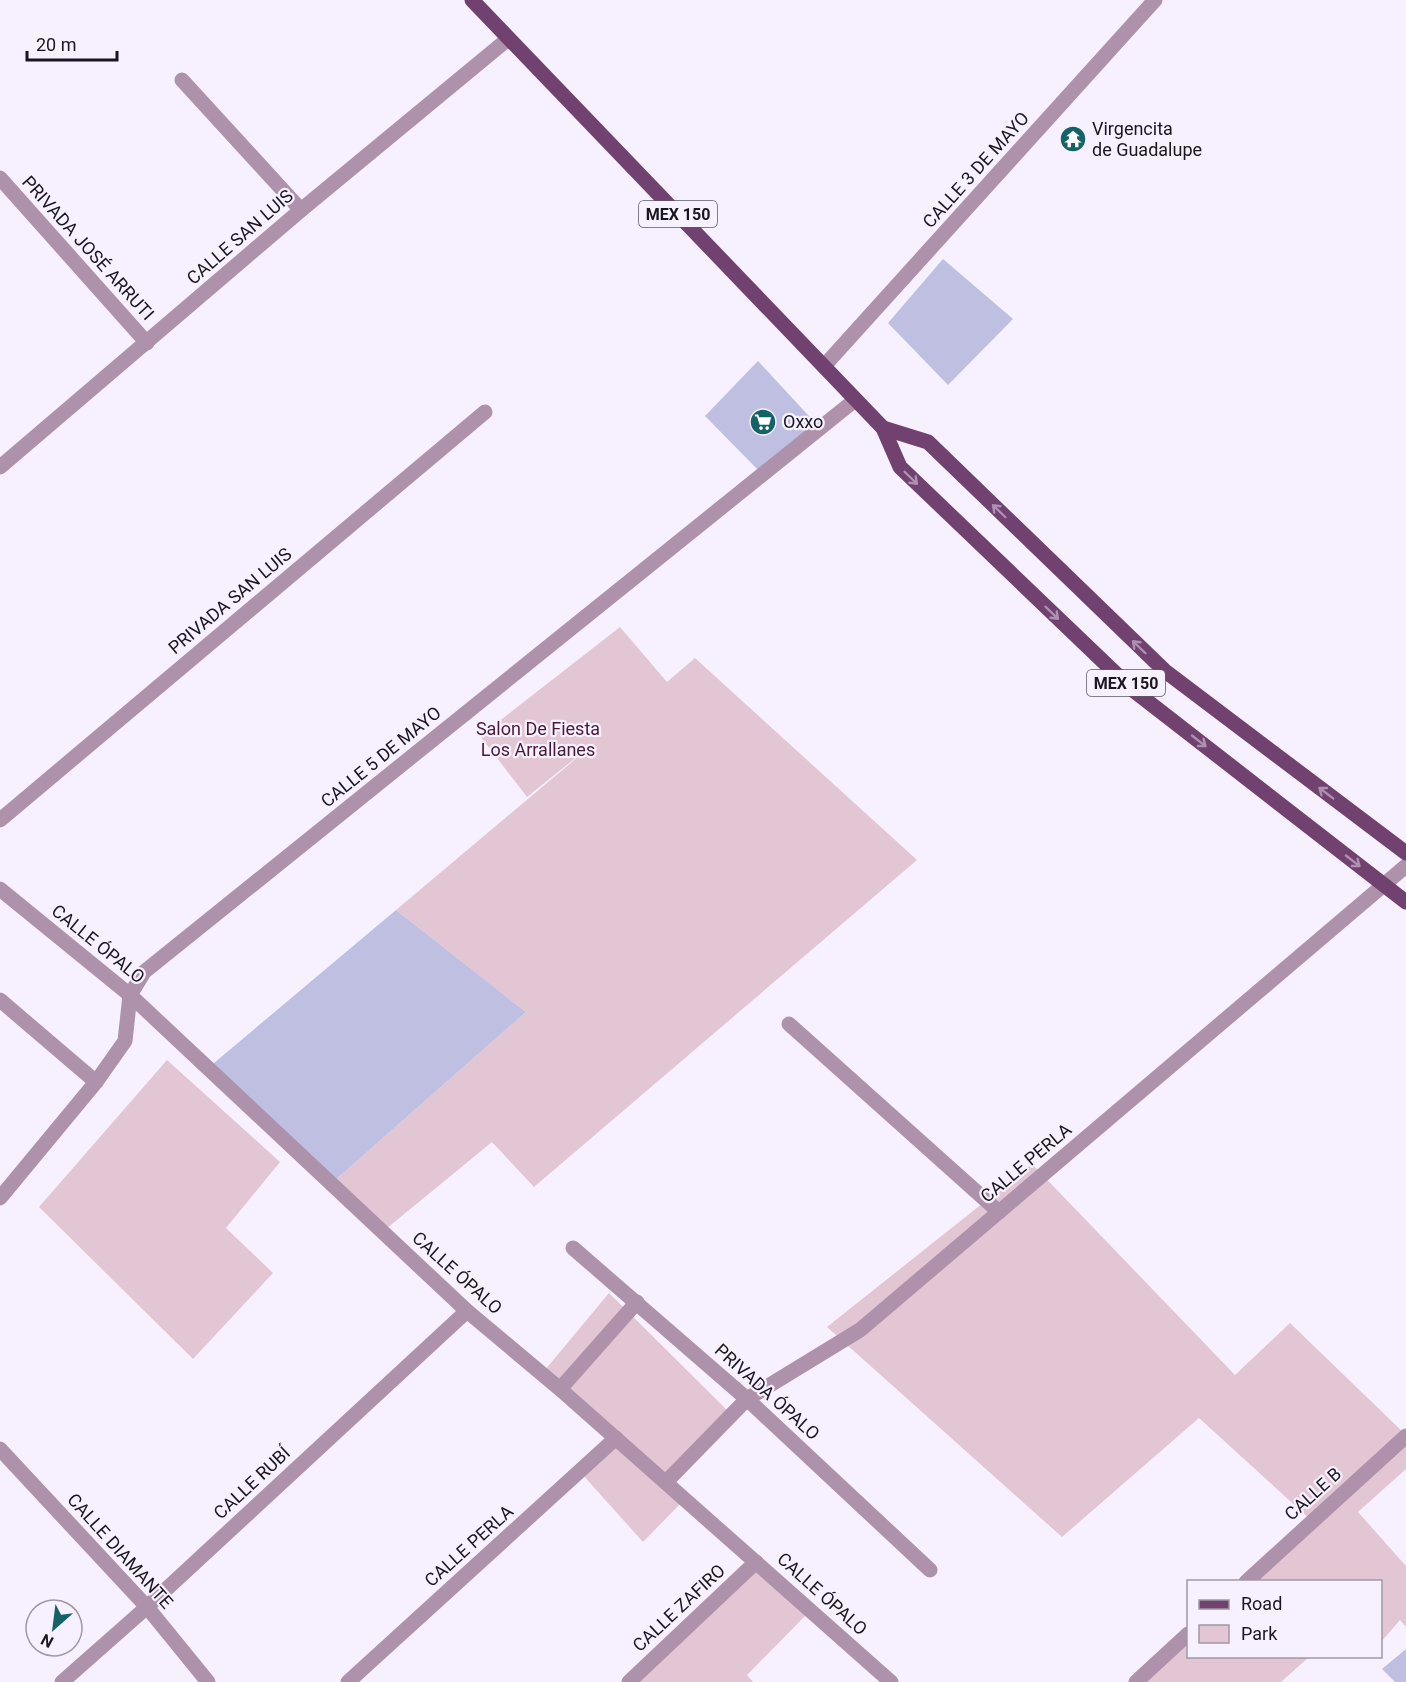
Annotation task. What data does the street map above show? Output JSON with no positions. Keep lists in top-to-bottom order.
{
  "streets": {
    "main road": ["MEX 150"],
    "street": [
      "CALLE 3 DE MAYO",
      "CALLE SAN LUIS",
      "PRIVADA JOSÉ ARRUTI",
      "PRIVADA SAN LUIS",
      "CALLE 5 DE MAYO",
      "CALLE ÓPALO",
      "CALLE PERLA",
      "PRIVADA ÓPALO",
      "CALLE RUBÍ",
      "CALLE B",
      "CALLE DIAMANTE",
      "CALLE ZAFIRO"
    ]
  },
  "crossings": [
    ["CALLE 3 DE MAYO", "MEX 150"],
    ["MEX 150", "CALLE SAN LUIS"],
    ["MEX 150", "CALLE 5 DE MAYO"],
    ["MEX 150", "CALLE PERLA"],
    ["CALLE SAN LUIS", "PRIVADA JOSÉ ARRUTI"],
    ["CALLE 5 DE MAYO", "CALLE ÓPALO"],
    ["CALLE ÓPALO", "CALLE PERLA"],
    ["CALLE ÓPALO", "CALLE RUBÍ"],
    ["CALLE ÓPALO", "CALLE ZAFIRO"],
    ["CALLE PERLA", "PRIVADA ÓPALO"],
    ["CALLE RUBÍ", "CALLE DIAMANTE"]
  ],
  "parks": ["Salon De Fiesta Los Arrallanes"],
  "places": {
    "temple": ["Virgencita de Guadalupe"],
    "supermarket": ["Oxxo"]
  },
  "legend": ["Road", "Park"],
  "scale_bar": "20 m",
  "north": "bottom left"
}
